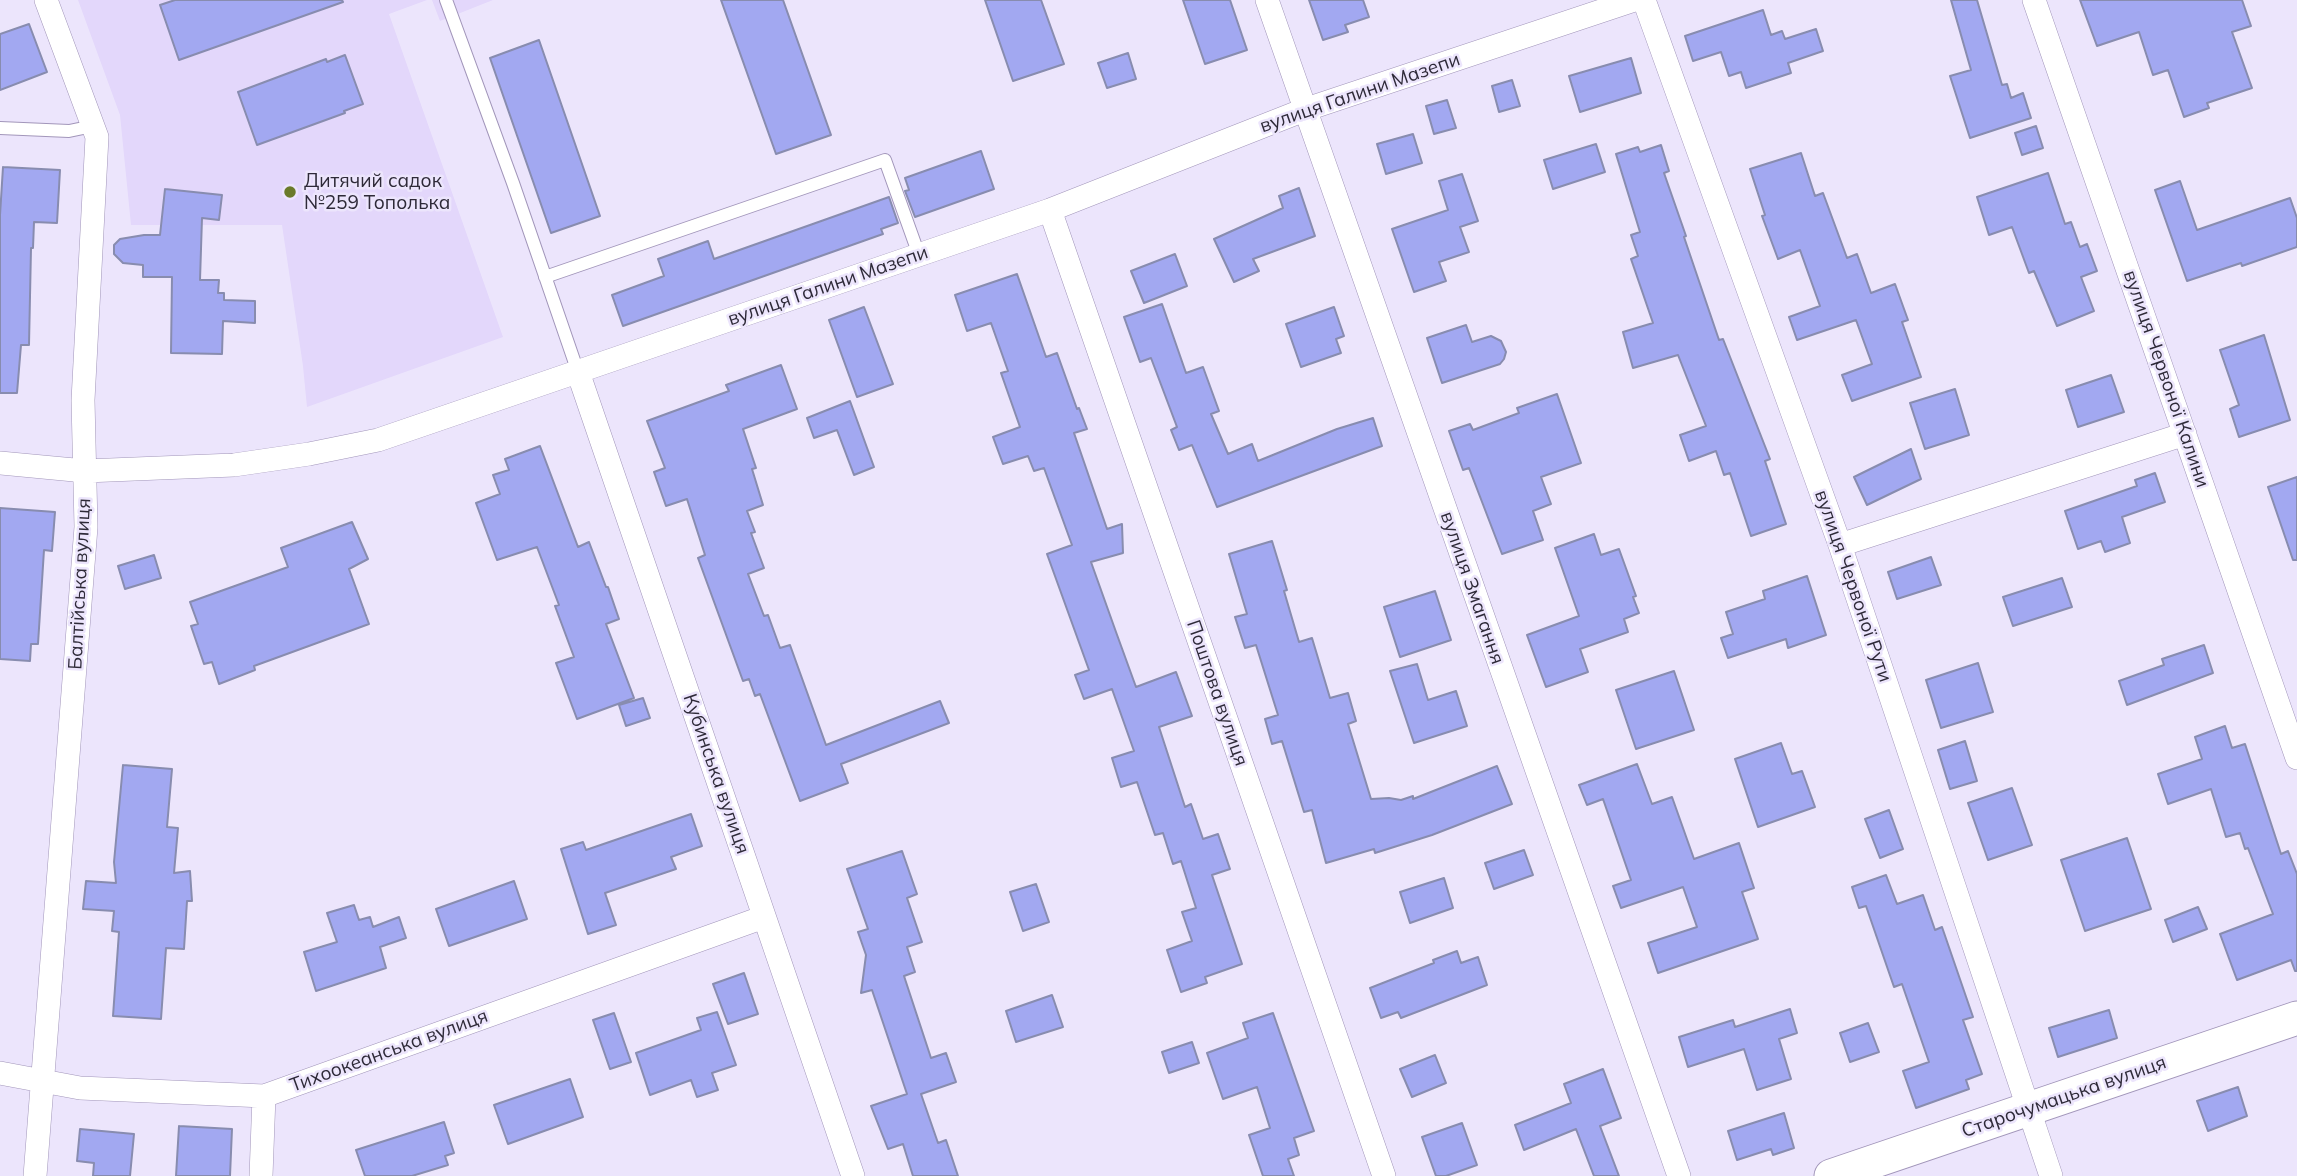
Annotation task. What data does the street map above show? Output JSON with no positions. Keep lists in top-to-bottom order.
{
  "streets": {
    "street": [
      "вулиця Галини Мазепи",
      "вулиця Червоної Калини",
      "Балтійська вулиця",
      "вулиця Червоної Рути",
      "вулиця Змагання",
      "Поштова вулиця",
      "Кубинська вулиця",
      "Тихоокеанська вулиця",
      "Старочумацька вулиця"
    ]
  },
  "crossings": [
    ["вулиця Галини Мазепи", "Балтійська вулиця"],
    ["вулиця Галини Мазепи", "вулиця Змагання"],
    ["вулиця Галини Мазепи", "Поштова вулиця"],
    ["вулиця Галини Мазепи", "Кубинська вулиця"],
    ["Балтійська вулиця", "Тихоокеанська вулиця"],
    ["вулиця Червоної Рути", "Старочумацька вулиця"],
    ["Кубинська вулиця", "Тихоокеанська вулиця"]
  ],
  "places": ["Дитячий садок №259 Тополька"]
}
